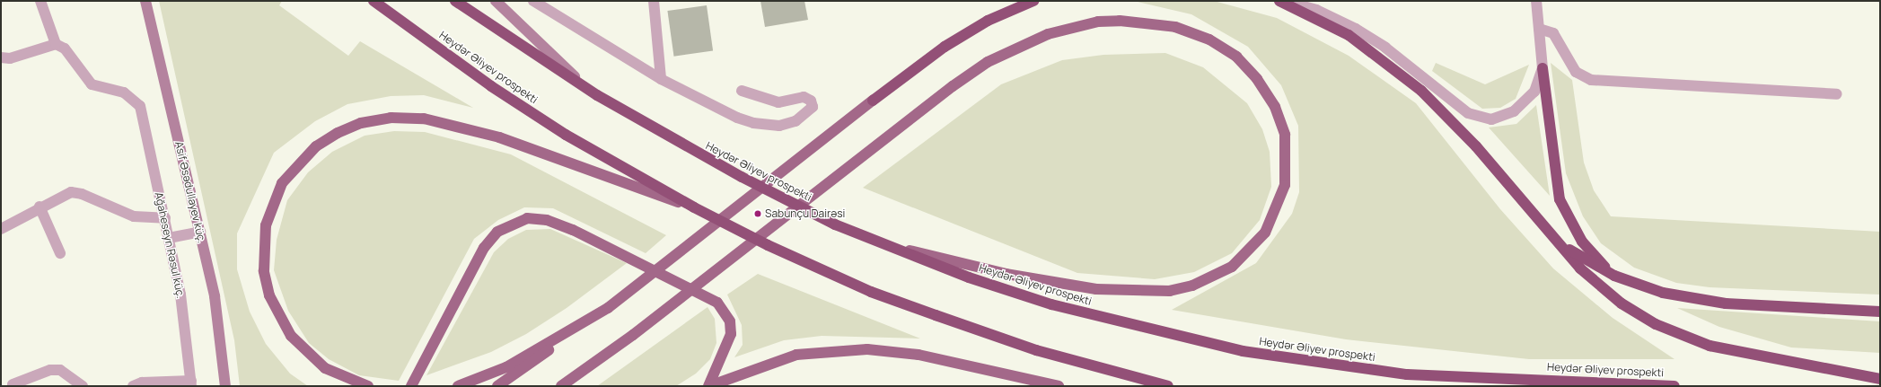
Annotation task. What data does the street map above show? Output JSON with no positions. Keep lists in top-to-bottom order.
{
  "streets": {
    "highway": ["Heydər Əliyev prospekti"],
    "main road": ["Asif Əsədullayev küç."],
    "street": ["Ağaheseyn Rəsul küç."]
  },
  "places": ["Sabunçu Dairəsi"]
}
